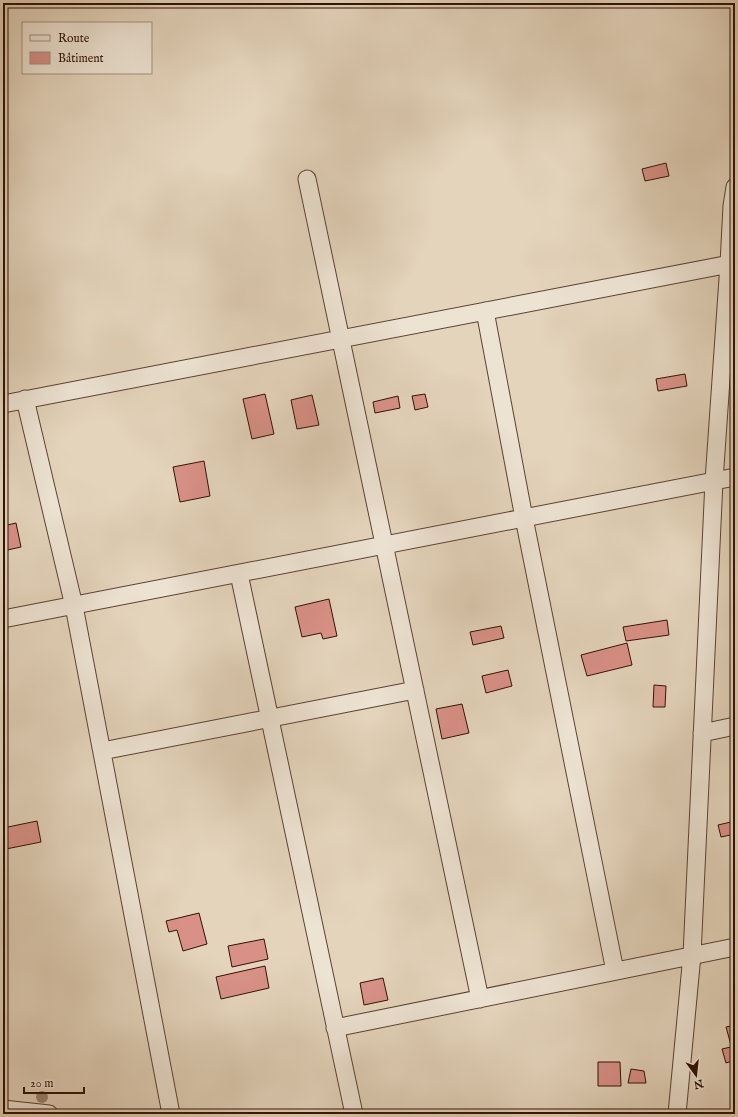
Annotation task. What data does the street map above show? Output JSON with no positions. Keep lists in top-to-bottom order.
{
  "legend": ["Route", "Bâtiment"],
  "scale_bar": "20 m",
  "north": "bottom"
}
